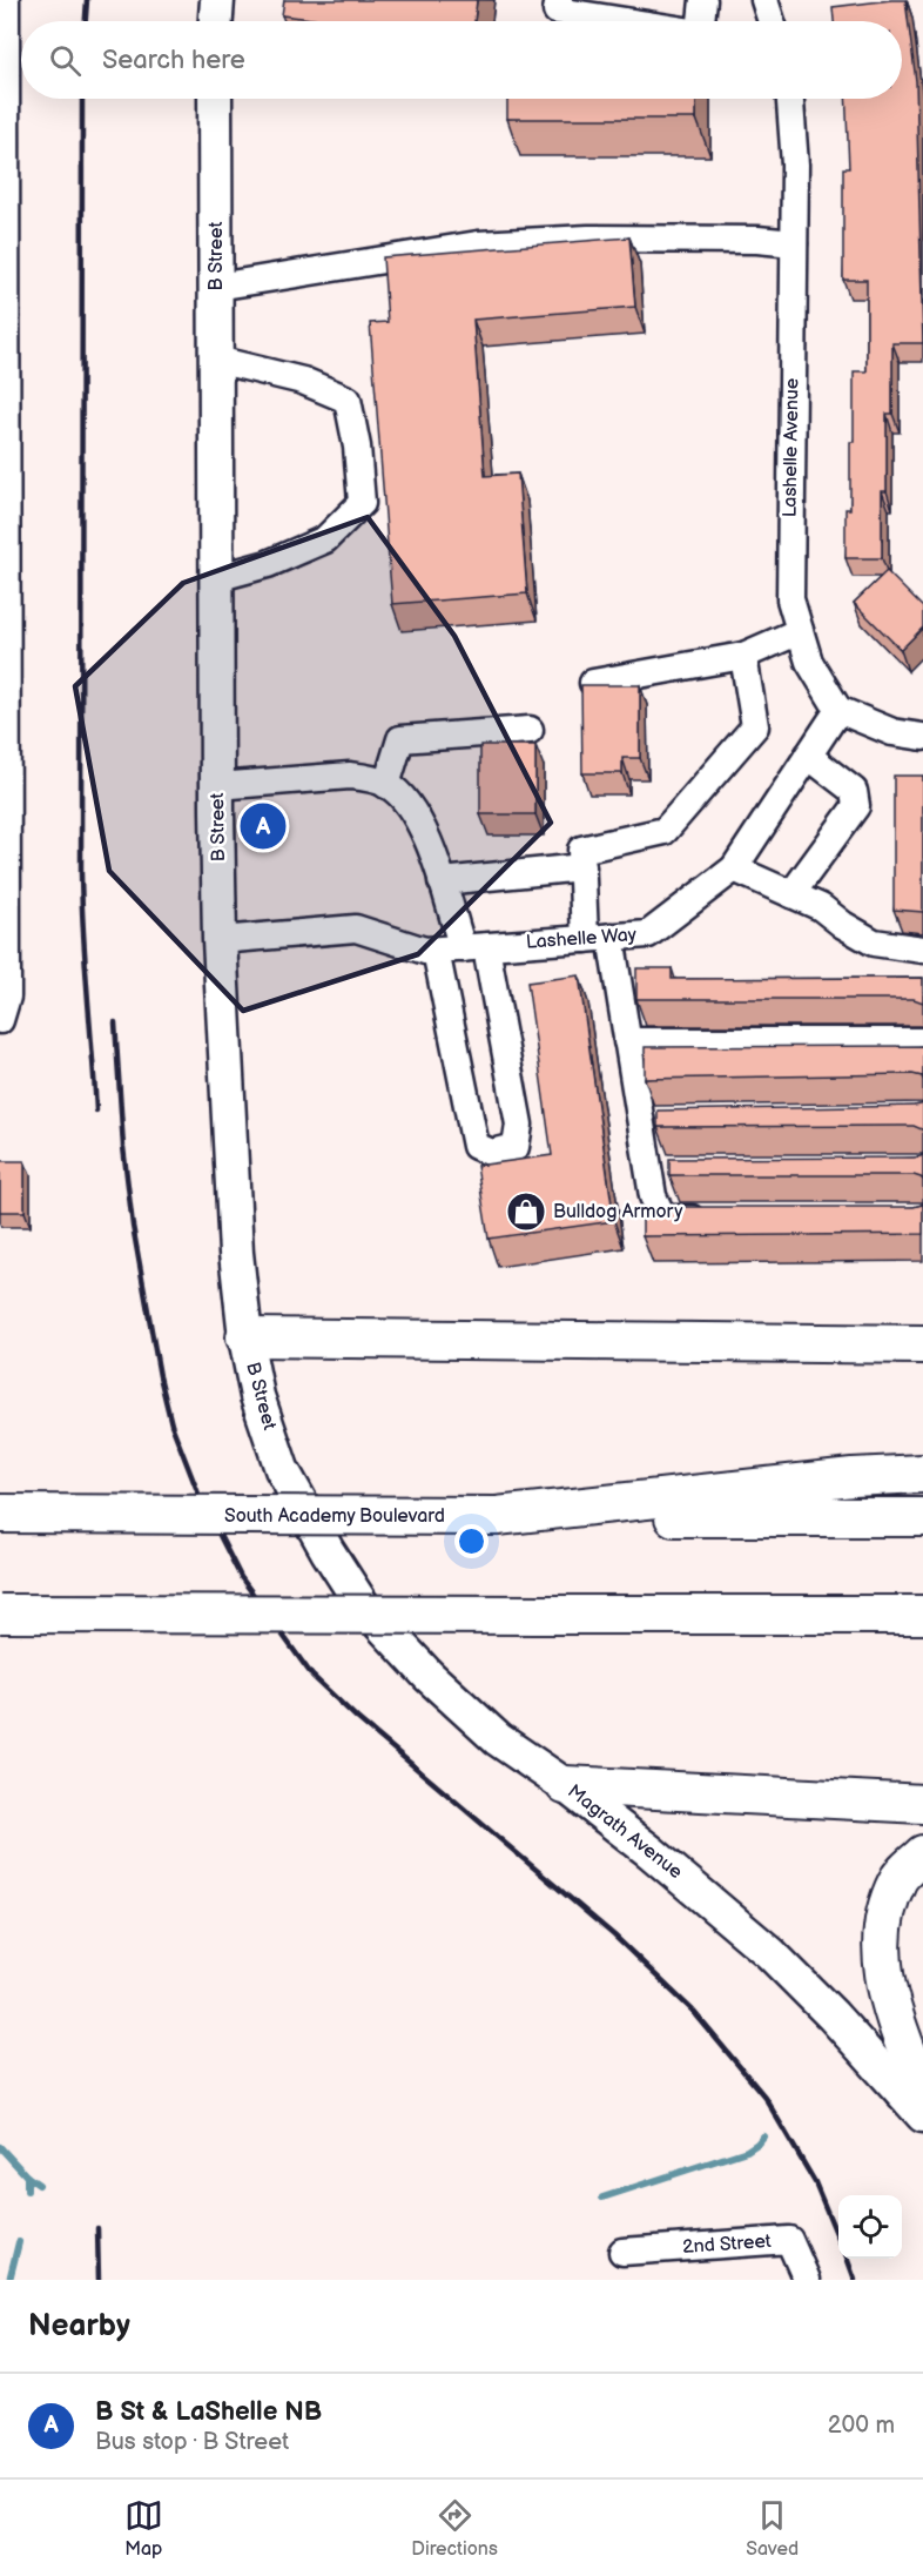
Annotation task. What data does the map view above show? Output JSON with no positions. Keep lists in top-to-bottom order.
{
  "streets": {
    "highway": ["South Academy Boulevard"],
    "main road": ["B Street", "Magrath Avenue"],
    "street": ["Lashelle Avenue", "Lashelle Way", "2nd Street"]
  },
  "crossings": [
    ["B Street", "Lashelle Way"],
    ["B Street", "Magrath Avenue"],
    ["Lashelle Avenue", "Lashelle Way"]
  ],
  "places": {
    "shop": ["Bulldog Armory"]
  },
  "page": {
    "search": "Search here",
    "pins": "A",
    "heading": "Nearby",
    "list": [
      {
        "mark": "A",
        "name": "B St & LaShelle NB",
        "note": "Bus stop · B Street",
        "value": "200 m"
      }
    ],
    "nav": ["Map", "Directions", "Saved"]
  }
}
